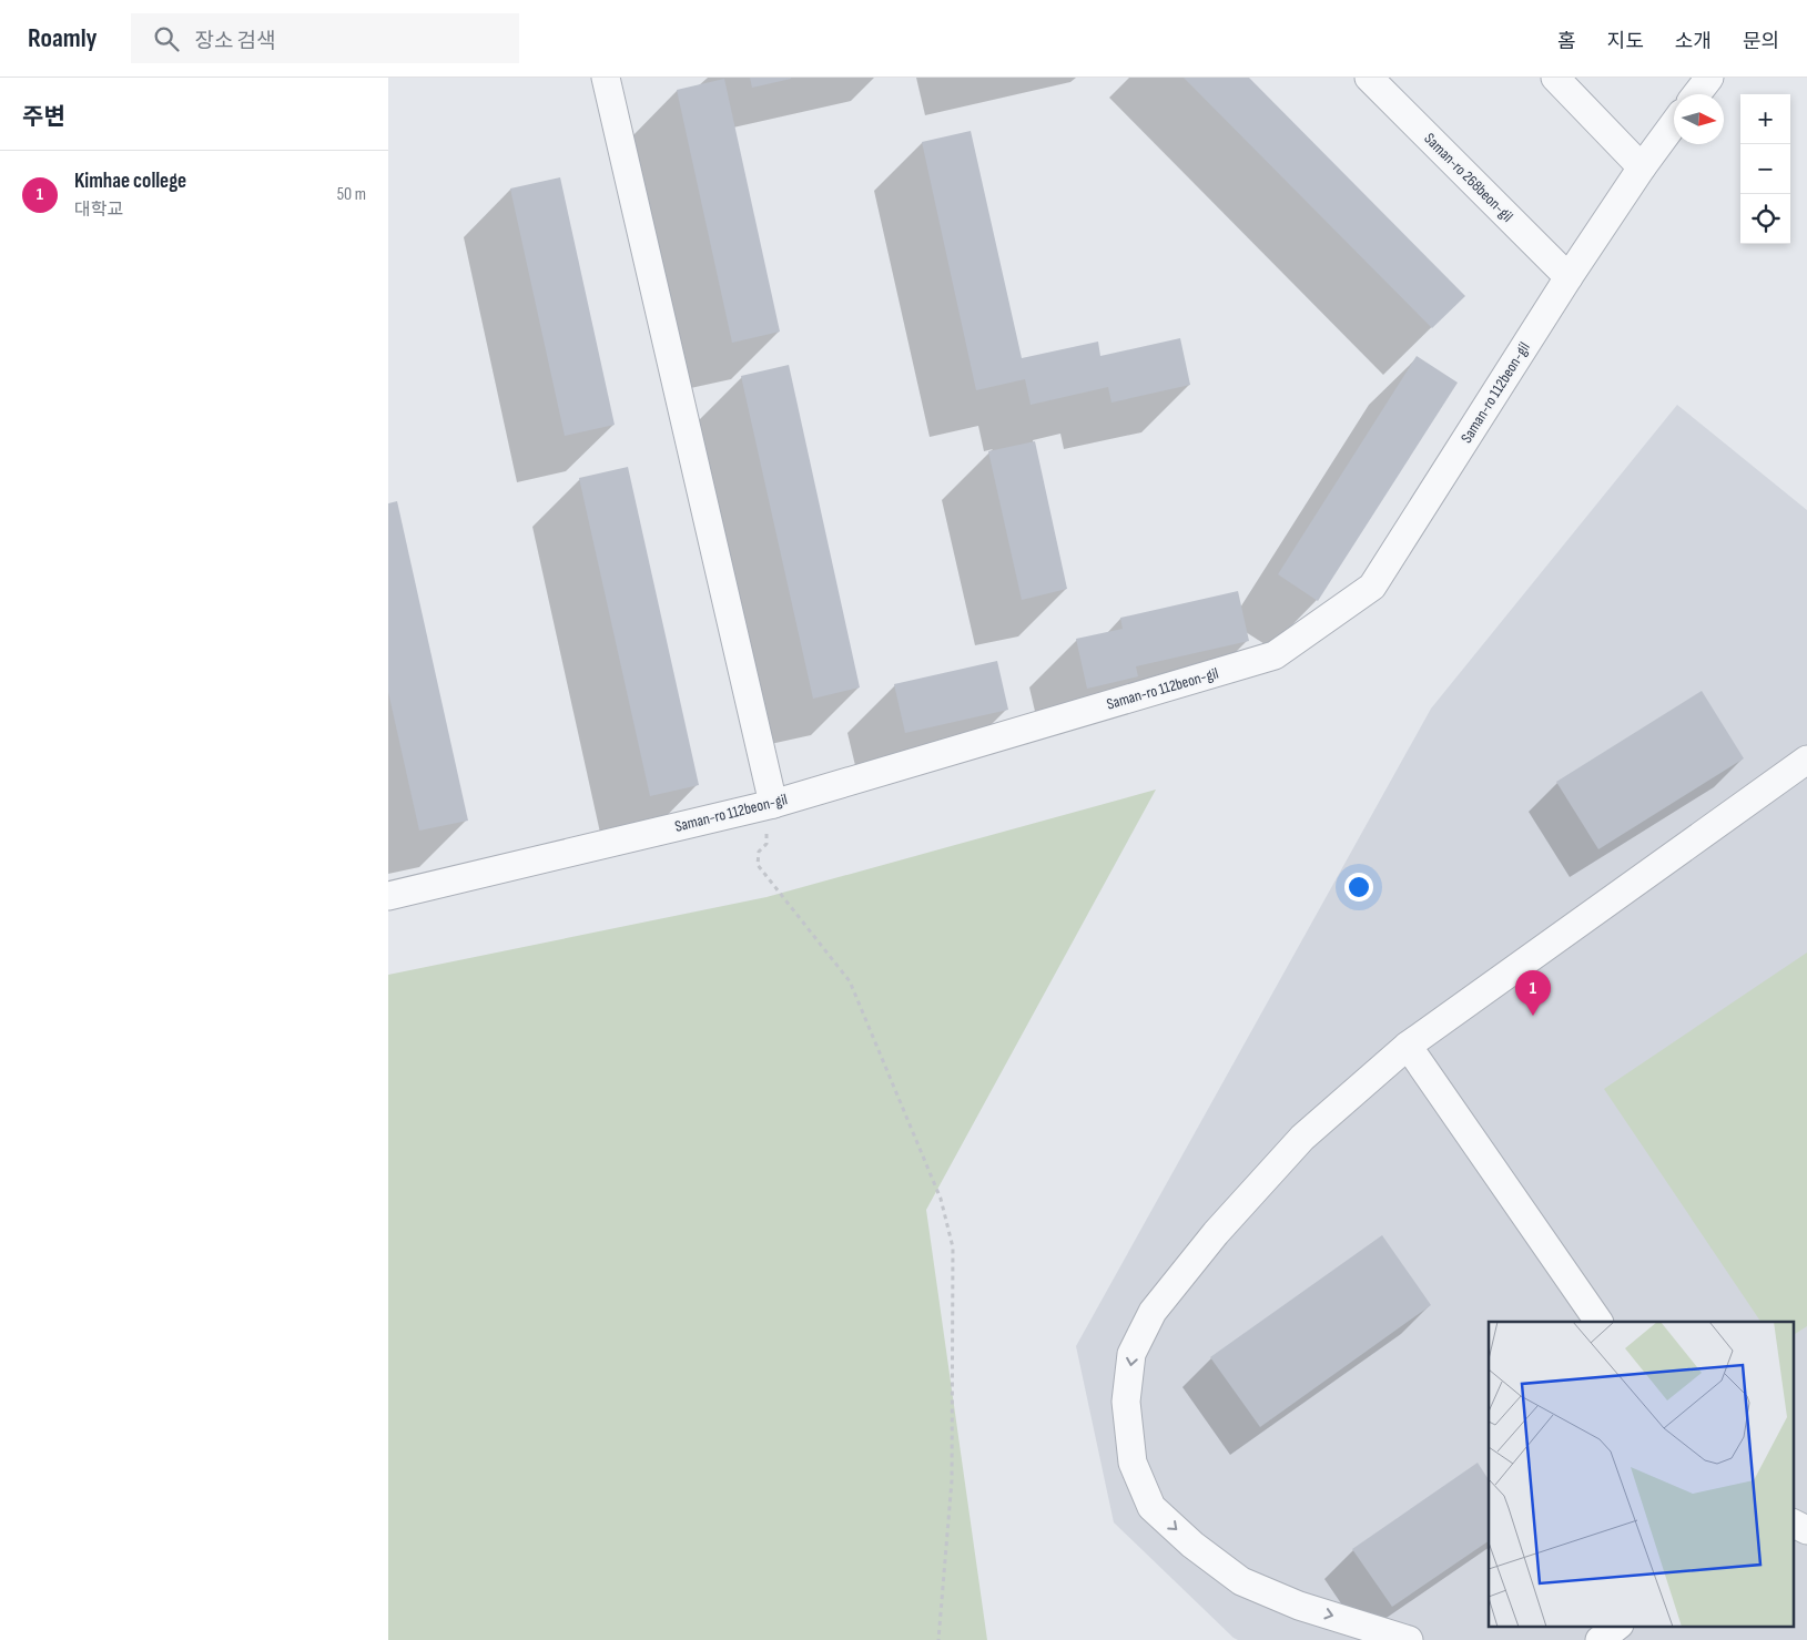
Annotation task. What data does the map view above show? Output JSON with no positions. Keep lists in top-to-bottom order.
{
  "streets": {
    "street": ["Saman-ro 268beon-gil", "Saman-ro 112beon-gil"]
  },
  "crossings": [
    ["Saman-ro 268beon-gil", "Saman-ro 112beon-gil"]
  ],
  "north": "right",
  "page": {
    "header": "Roamly",
    "search": "장소 검색",
    "nav": [
      "홈",
      "지도",
      "소개",
      "문의"
    ],
    "heading": "주변",
    "map_buttons": ["+", "−"],
    "list": [
      {
        "mark": "1",
        "name": "Kimhae college",
        "note": "대학교",
        "value": "50 m"
      }
    ],
    "pins": "1"
  }
}
